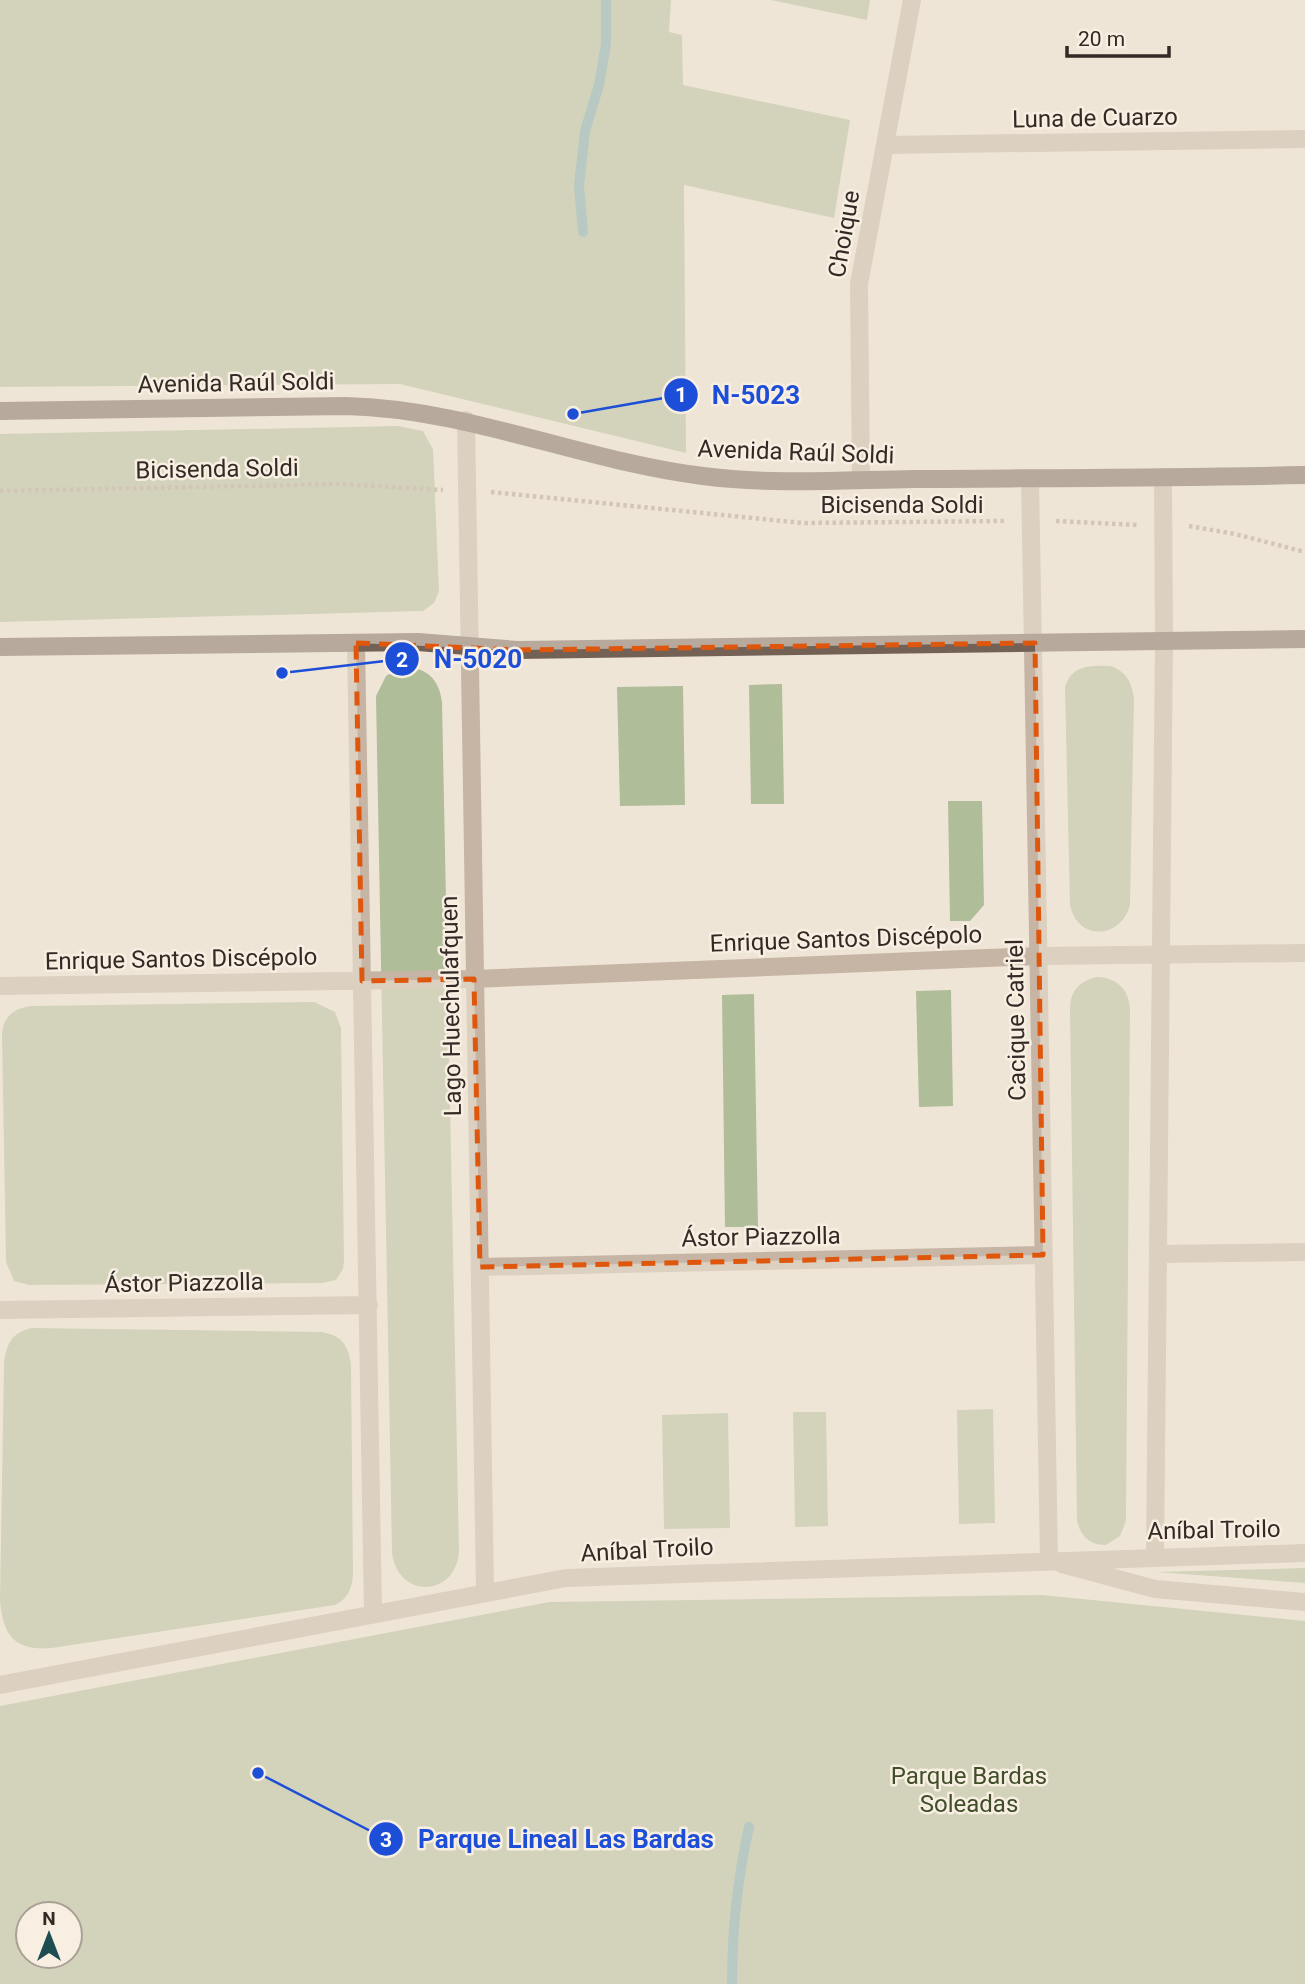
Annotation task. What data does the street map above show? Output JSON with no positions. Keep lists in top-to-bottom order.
{
  "streets": {
    "main road": ["Avenida Raúl Soldi"],
    "street": [
      "Luna de Cuarzo",
      "Choique",
      "Enrique Santos Discépolo",
      "Lago Huechulafquen",
      "Cacique Catriel",
      "Ástor Piazzolla",
      "Aníbal Troilo"
    ],
    "path": ["Bicisenda Soldi"]
  },
  "crossings": [
    ["Luna de Cuarzo", "Choique"],
    ["Choique", "Avenida Raúl Soldi"],
    ["Avenida Raúl Soldi", "Lago Huechulafquen"],
    ["Avenida Raúl Soldi", "Cacique Catriel"],
    ["Bicisenda Soldi", "Cacique Catriel"],
    ["Enrique Santos Discépolo", "Lago Huechulafquen"],
    ["Enrique Santos Discépolo", "Cacique Catriel"],
    ["Lago Huechulafquen", "Ástor Piazzolla"],
    ["Lago Huechulafquen", "Aníbal Troilo"],
    ["Cacique Catriel", "Ástor Piazzolla"],
    ["Cacique Catriel", "Aníbal Troilo"]
  ],
  "parks": ["Parque Bardas Soleadas"],
  "places": ["N-5023", "N-5020", "Parque Lineal Las Bardas"],
  "scale_bar": "20 m",
  "north": "top"
}
